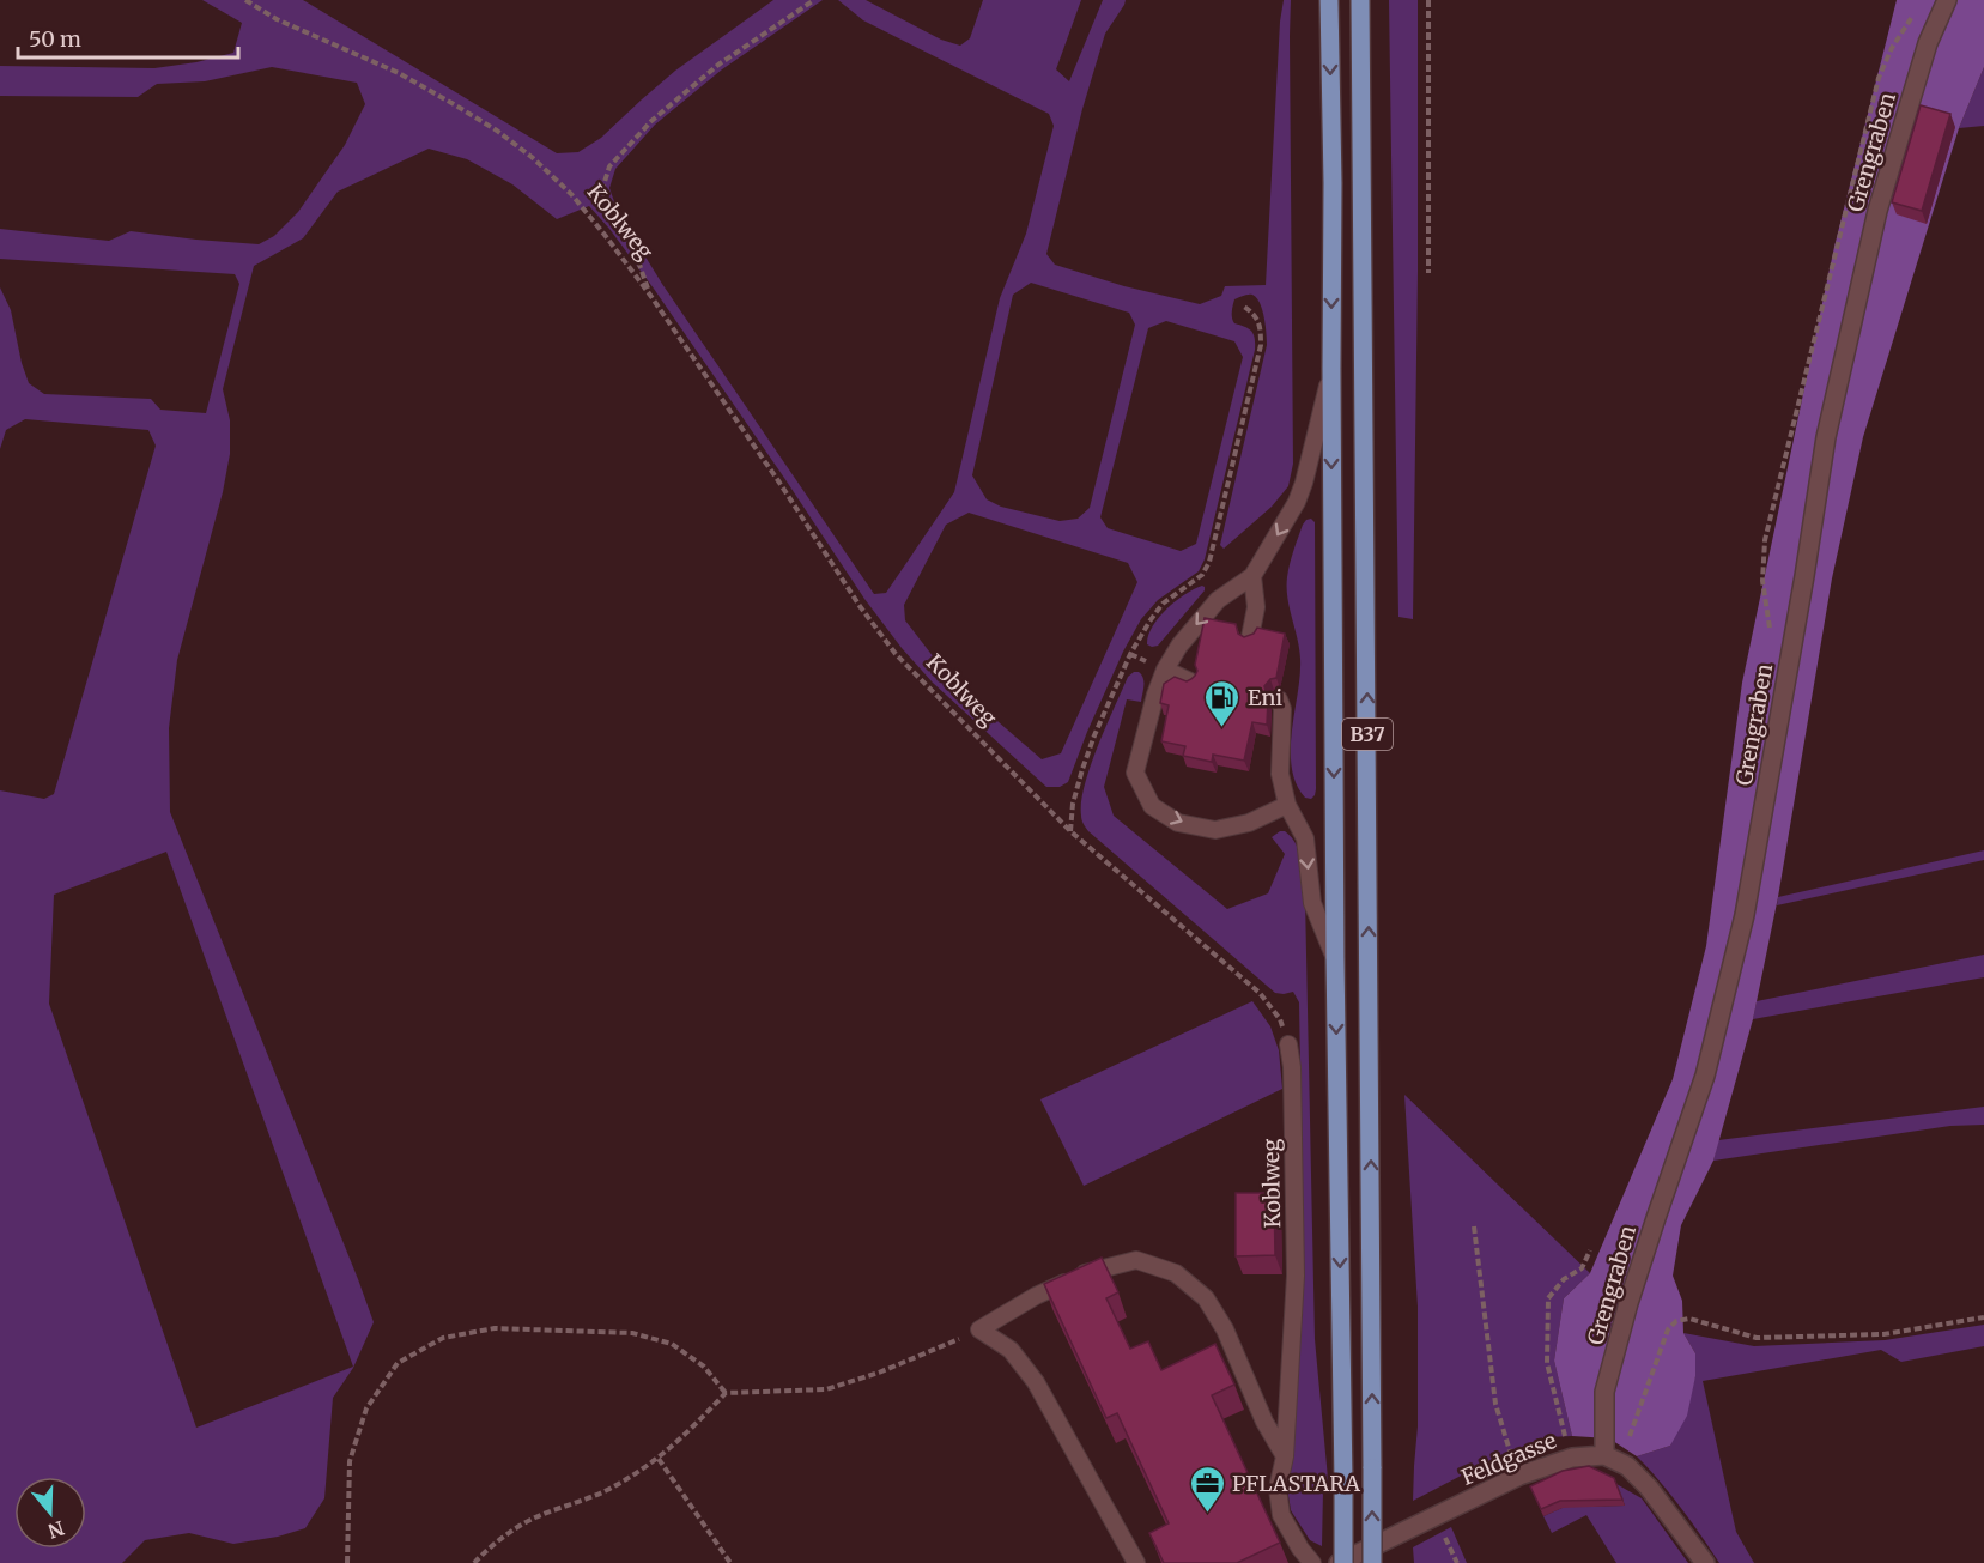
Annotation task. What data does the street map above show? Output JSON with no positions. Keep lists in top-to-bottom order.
{
  "streets": {
    "main road": ["B37"],
    "street": ["Grengraben", "Feldgasse"],
    "lane": ["Koblweg"]
  },
  "crossings": [
    ["Grengraben", "Feldgasse"],
    ["B37", "Feldgasse"]
  ],
  "places": {
    "fuel station": ["Eni"],
    "office": ["PFLASTARA"]
  },
  "scale_bar": "50 m",
  "north": "bottom"
}
